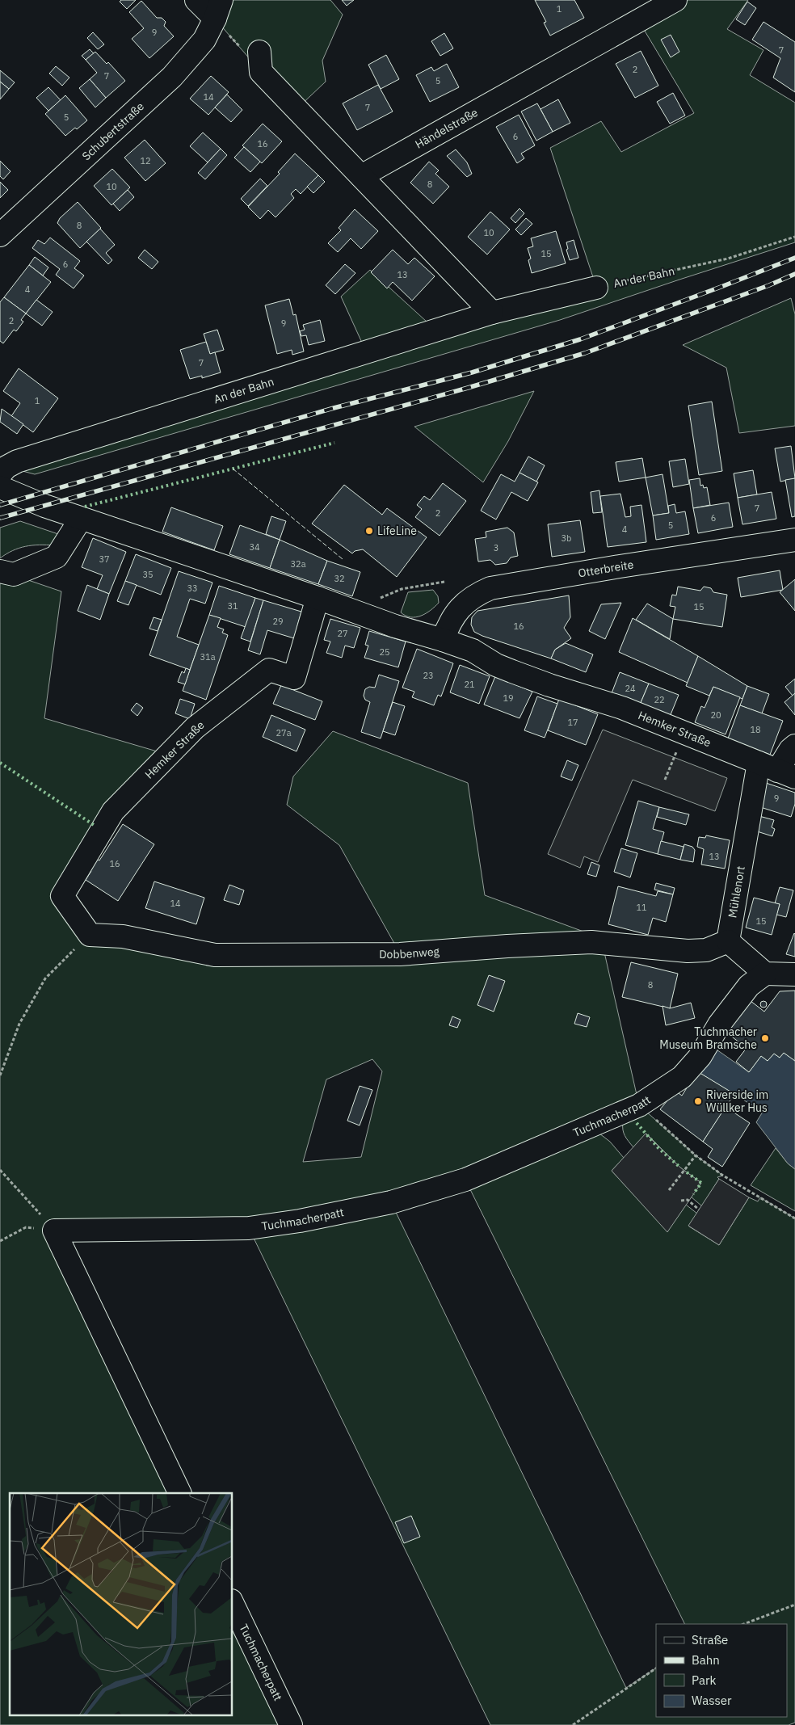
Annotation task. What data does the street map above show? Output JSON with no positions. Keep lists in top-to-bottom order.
{
  "streets": {
    "street": [
      "Händelstraße",
      "Schubertstraße",
      "An der Bahn",
      "Otterbreite",
      "Hemker Straße",
      "Mühlenort",
      "Dobbenweg",
      "Tuchmacherpatt"
    ]
  },
  "crossings": [
    ["Otterbreite", "Hemker Straße"],
    ["Hemker Straße", "Mühlenort"],
    ["Hemker Straße", "Dobbenweg"],
    ["Mühlenort", "Dobbenweg"]
  ],
  "places": ["LifeLine", "Tuchmacher Museum Bramsche", "Riverside im Wüllker Hus"],
  "house_numbers": [
    "1",
    "9",
    "7",
    "2",
    "7",
    "5",
    "14",
    "7",
    "5",
    "6",
    "16",
    "12",
    "8",
    "10",
    "8",
    "10",
    "15",
    "6",
    "13",
    "4",
    "2",
    "9",
    "7",
    "1",
    "7",
    "2",
    "6",
    "5",
    "4",
    "3b",
    "34",
    "3",
    "37",
    "32a",
    "35",
    "32",
    "33",
    "31",
    "15",
    "29",
    "16",
    "27",
    "25",
    "31a",
    "23",
    "21",
    "24",
    "19",
    "22",
    "20",
    "17",
    "18",
    "27a",
    "9",
    "13",
    "16",
    "14",
    "11",
    "15",
    "8"
  ],
  "legend": [
    "Straße",
    "Bahn",
    "Park",
    "Wasser"
  ]
}
